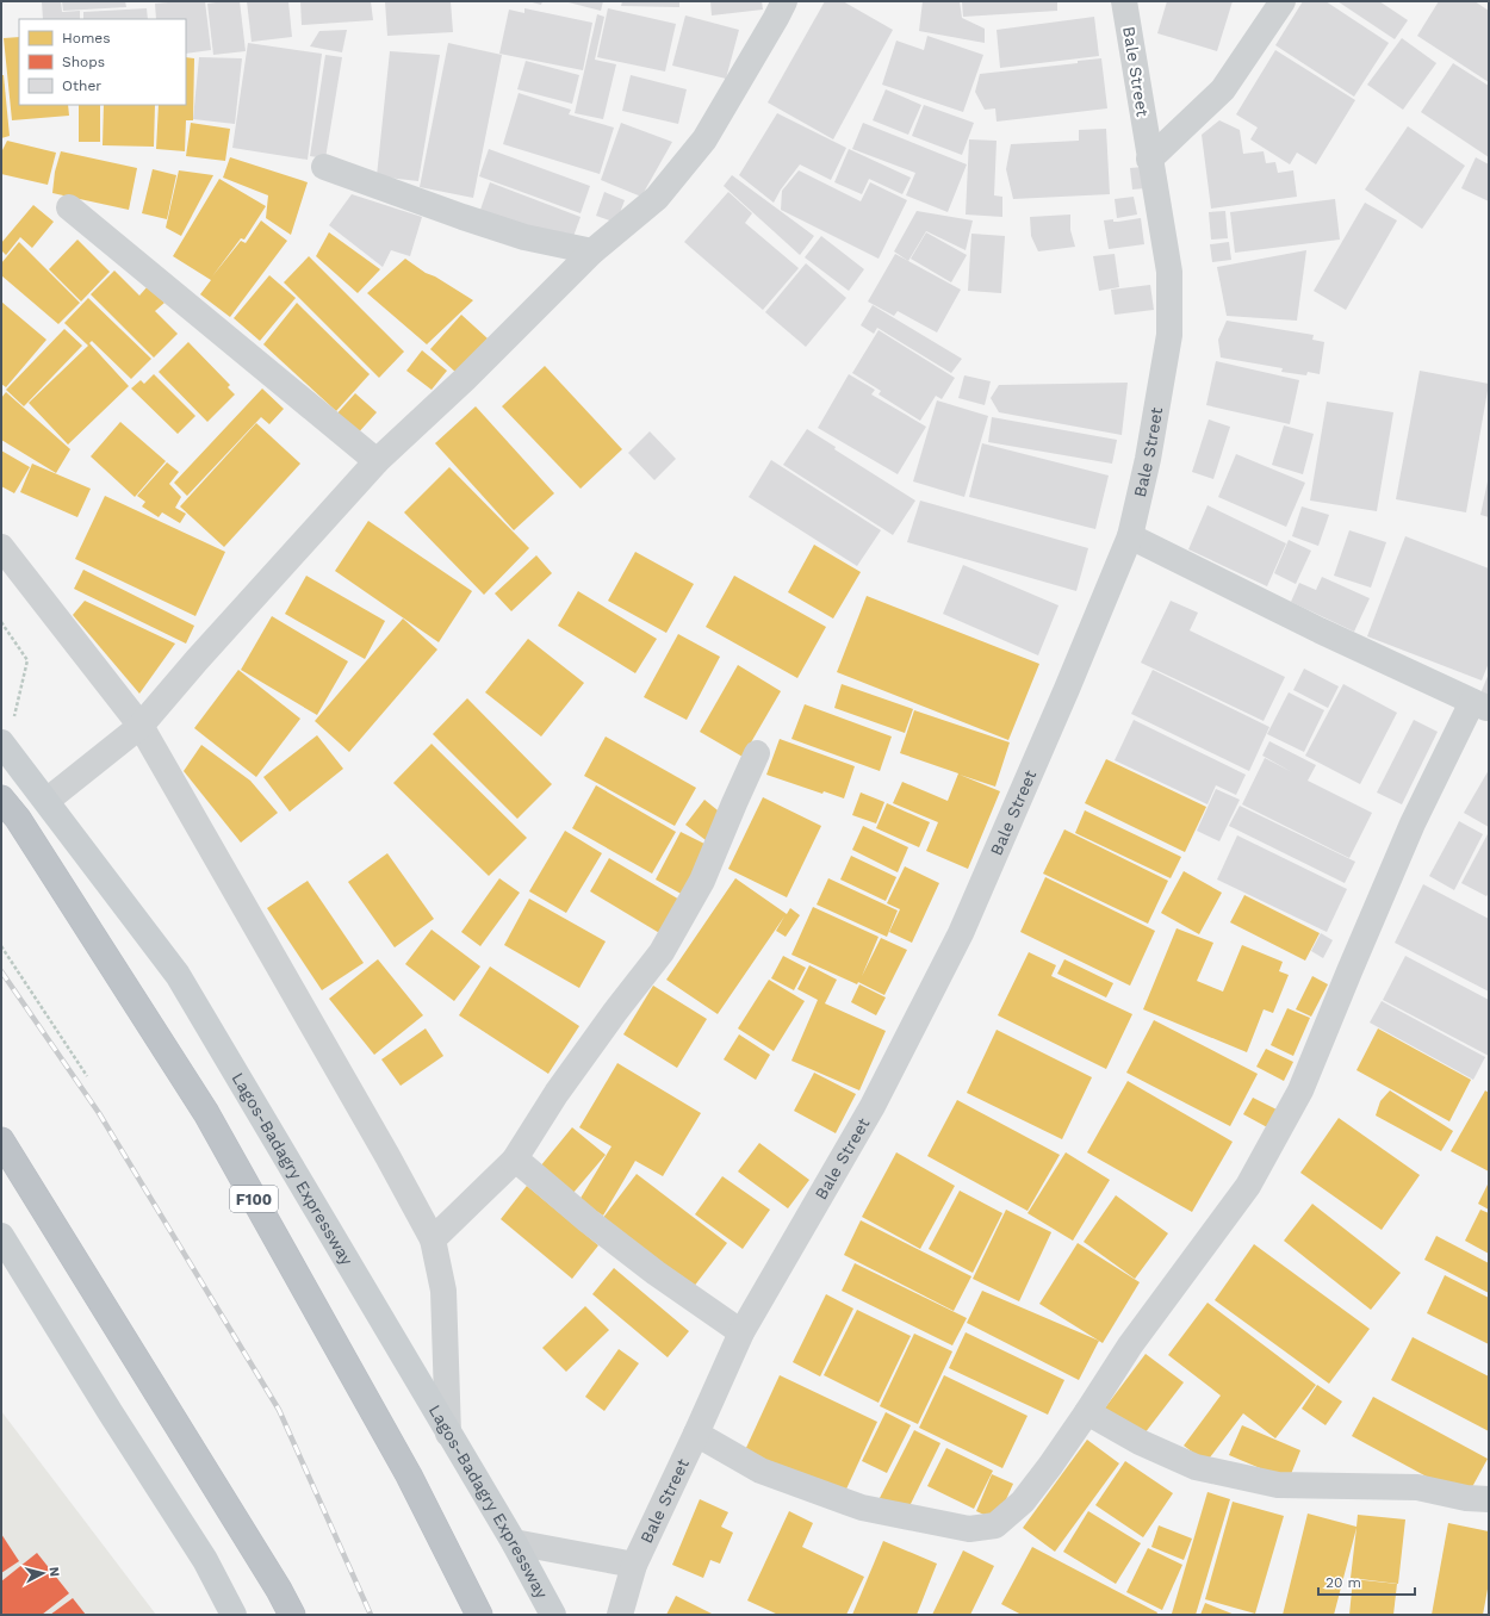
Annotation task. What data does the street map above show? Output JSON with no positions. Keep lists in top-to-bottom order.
{
  "streets": {
    "highway": ["F100"],
    "main road": ["Lagos-Badagry Expressway"],
    "street": ["Bale Street"]
  },
  "crossings": [
    ["Bale Street", "Lagos-Badagry Expressway"]
  ],
  "legend": ["Homes", "Shops", "Other"],
  "scale_bar": "20 m",
  "north": "right"
}
